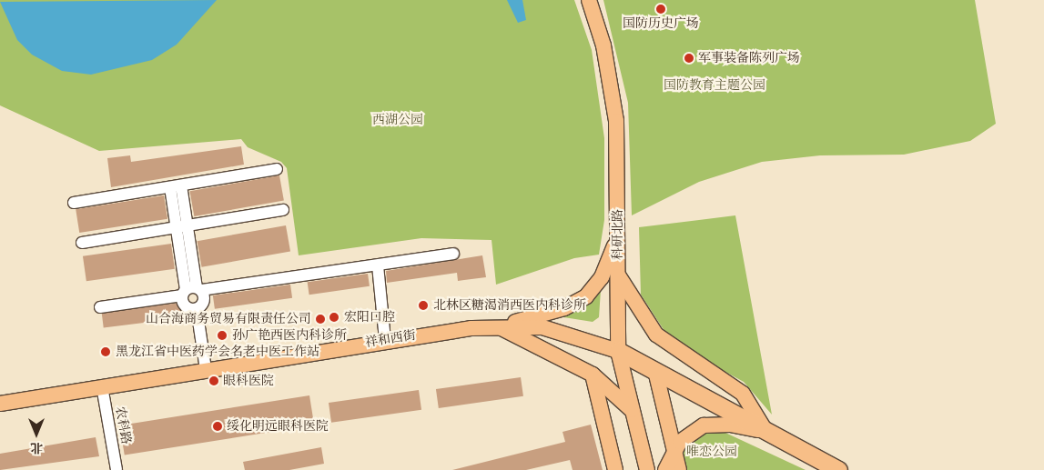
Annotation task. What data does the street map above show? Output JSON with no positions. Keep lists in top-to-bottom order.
{
  "streets": {
    "main road": ["科研北路", "祥和西街"],
    "street": ["农科路"]
  },
  "crossings": [
    ["科研北路", "祥和西街"],
    ["祥和西街", "农科路"]
  ],
  "parks": ["国防教育主题公园", "西湖公园", "唯恋公园"],
  "places": [
    "国防历史广场",
    "军事装备陈列广场",
    "北林区糖渴消西医内科诊所",
    "宏阳口腔",
    "山合海商务贸易有限责任公司",
    "孙广艳西医内科诊所",
    "黑龙江省中医药学会名老中医工作站",
    "眼科医院",
    "绥化明远眼科医院"
  ],
  "north": "bottom"
}
